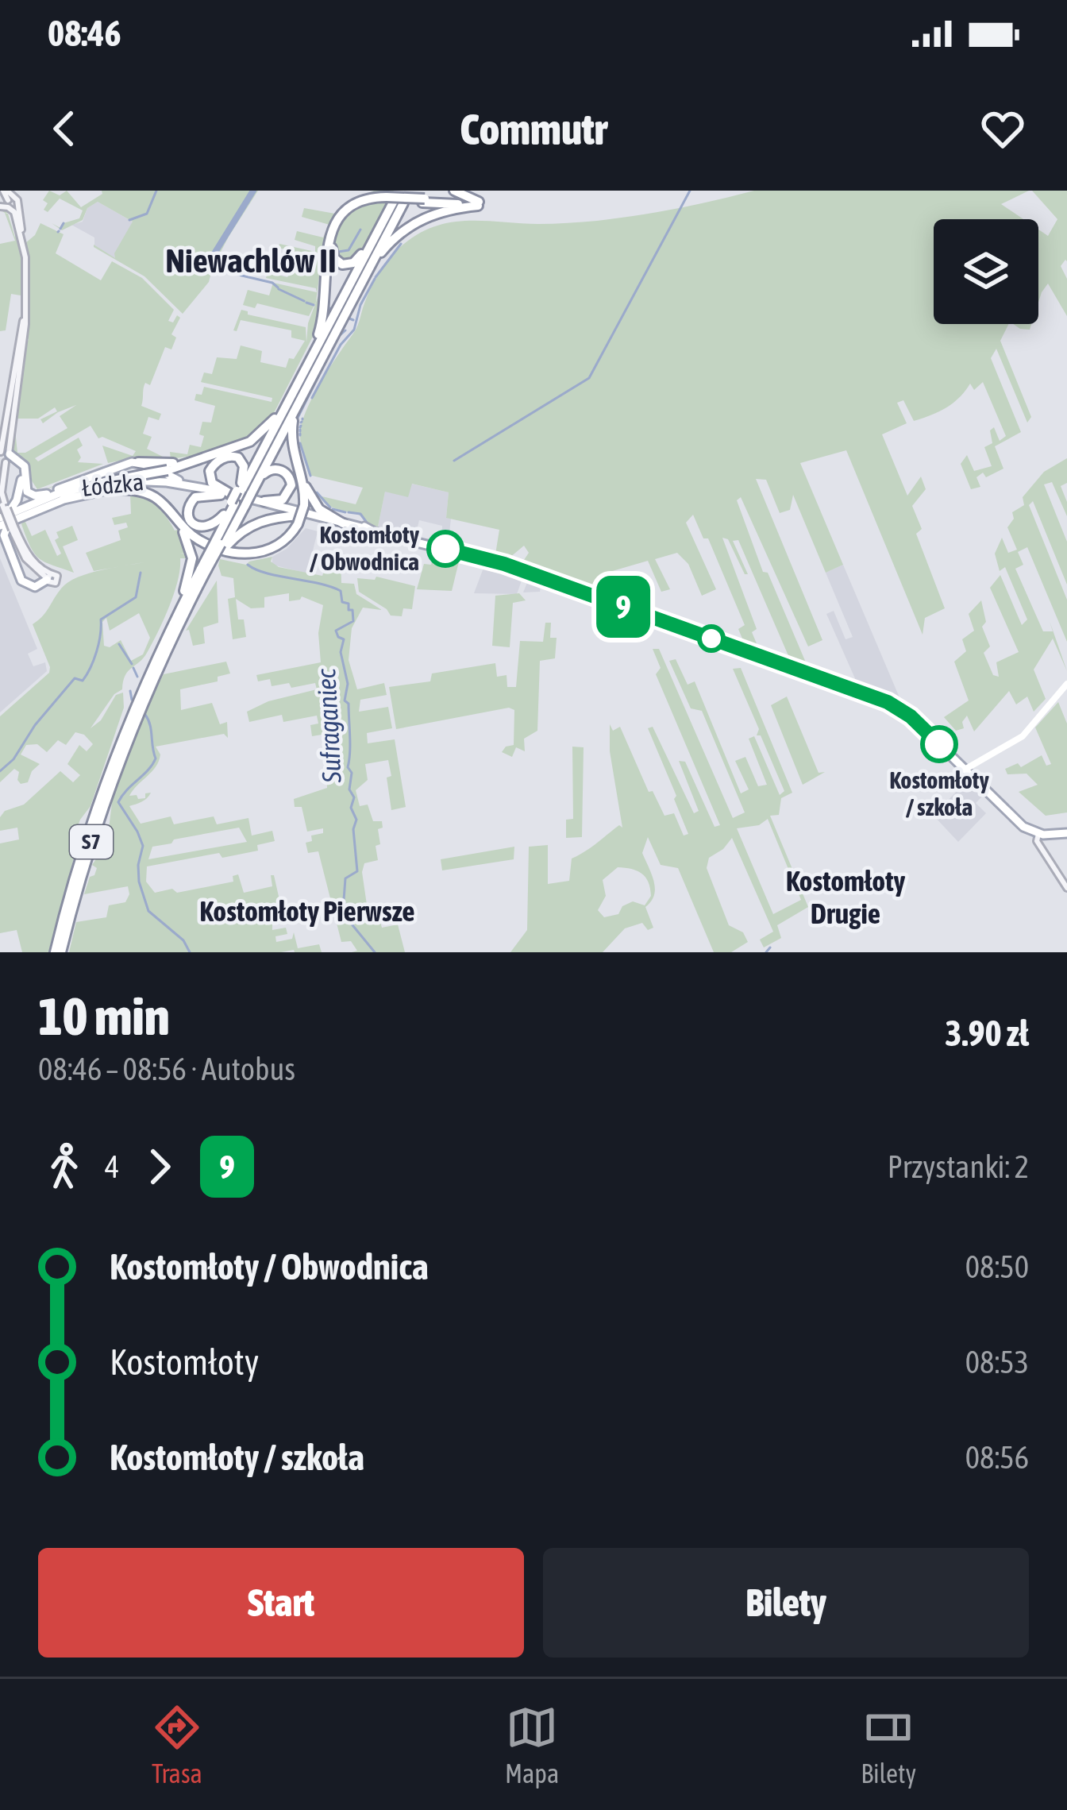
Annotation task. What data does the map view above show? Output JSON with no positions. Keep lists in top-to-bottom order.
{
  "streets": {
    "highway": ["S7"],
    "main road": ["Łódzka"]
  },
  "crossings": [
    ["Łódzka", "S7"]
  ],
  "districts": ["Niewachlów II", "Kostomłoty Drugie", "Kostomłoty Pierwsze"],
  "water": ["Sufraganiec"],
  "places": ["Kostomłoty / Obwodnica", "Kostomłoty / szkoła"],
  "lines": ["bus line 9"],
  "page": {
    "status": "08:46",
    "header": "Commutr",
    "on_map": "9",
    "heading": ["10 min", "08:46 – 08:56 · Autobus", "3.90 zł"],
    "legs": ["4", "9", "Przystanki: 2"],
    "list": [
      {
        "name": "Kostomłoty / Obwodnica",
        "value": "08:50"
      },
      {
        "name": "Kostomłoty",
        "value": "08:53"
      },
      {
        "name": "Kostomłoty / szkoła",
        "value": "08:56"
      }
    ],
    "buttons": ["Start", "Bilety"],
    "tabs": ["Trasa", "Mapa", "Bilety"]
  }
}
